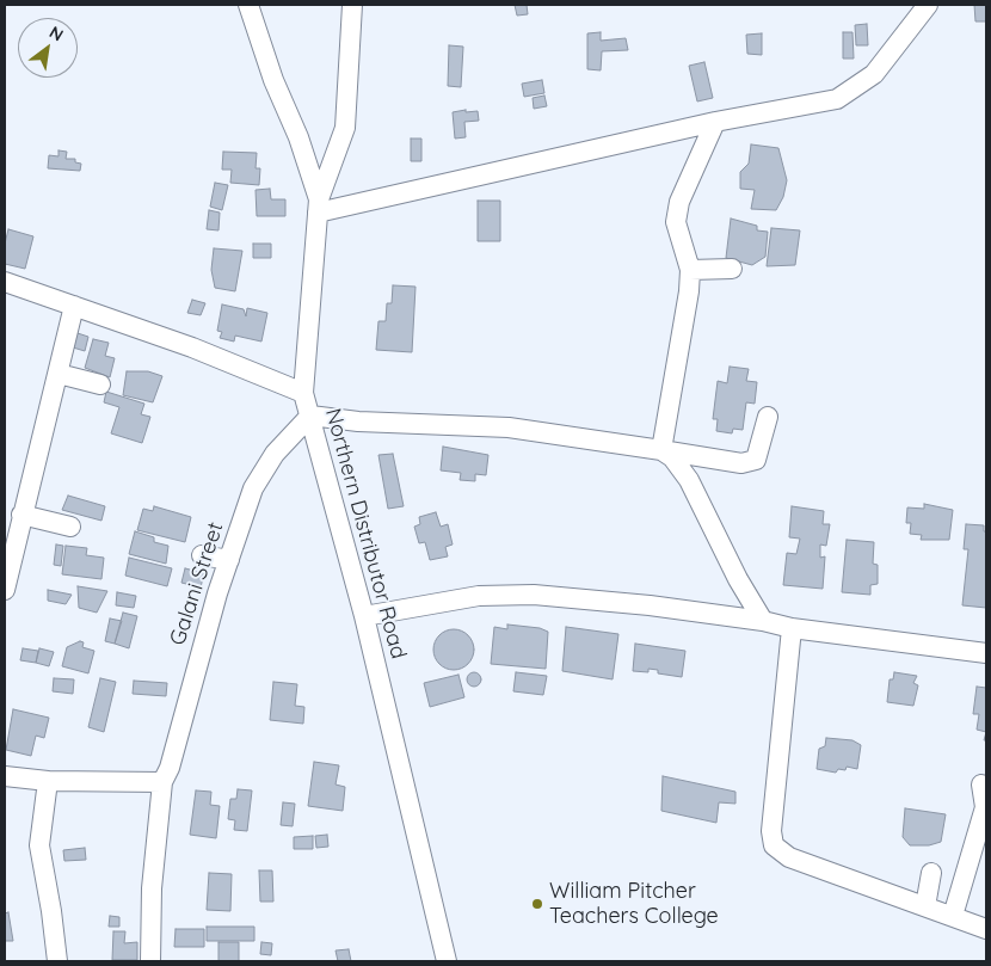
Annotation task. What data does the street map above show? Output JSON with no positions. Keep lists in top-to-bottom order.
{
  "streets": {
    "street": ["Northern Distributor Road", "Galani Street"]
  },
  "crossings": [
    ["Northern Distributor Road", "Galani Street"]
  ],
  "places": ["William Pitcher Teachers College"],
  "north": "top right"
}
